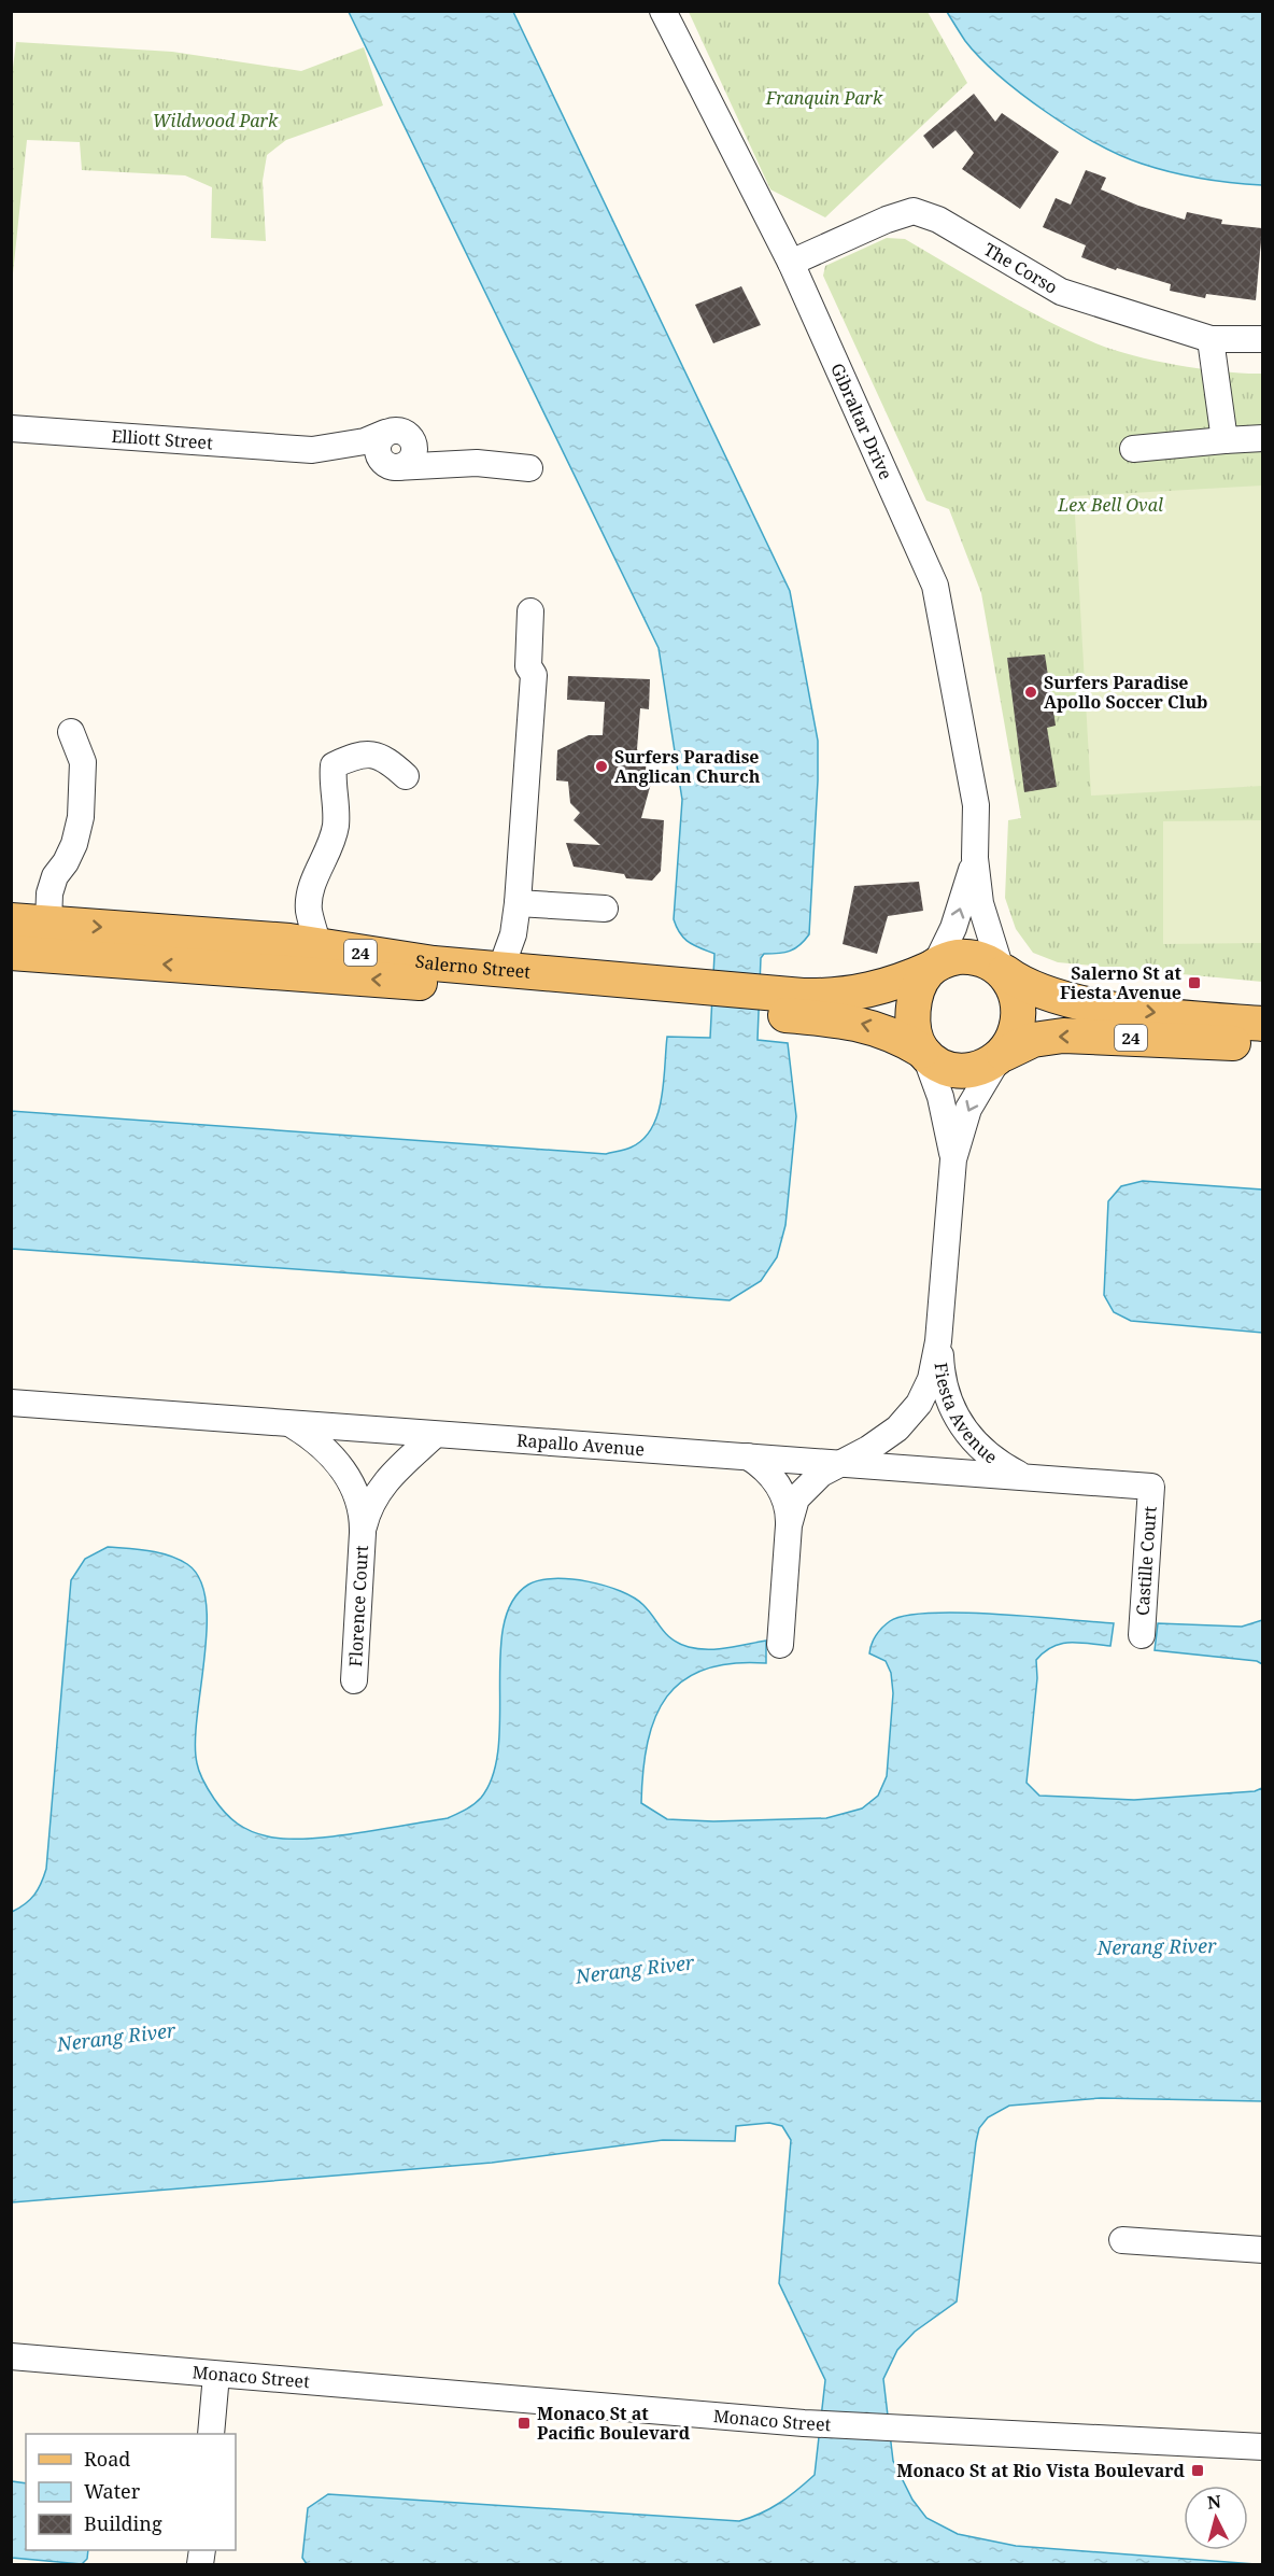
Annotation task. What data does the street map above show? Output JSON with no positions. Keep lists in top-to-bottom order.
{
  "streets": {
    "main road": ["24", "Salerno Street"],
    "street": [
      "The Corso",
      "Gibraltar Drive",
      "Elliott Street",
      "Fiesta Avenue",
      "Rapallo Avenue",
      "Castille Court",
      "Florence Court",
      "Monaco Street"
    ]
  },
  "crossings": [
    ["The Corso", "Gibraltar Drive"],
    ["Gibraltar Drive", "24"],
    ["Gibraltar Drive", "Salerno Street"],
    ["Gibraltar Drive", "Fiesta Avenue"],
    ["24", "Salerno Street"],
    ["24", "Fiesta Avenue"],
    ["Salerno Street", "Fiesta Avenue"],
    ["Fiesta Avenue", "Rapallo Avenue"],
    ["Rapallo Avenue", "Castille Court"],
    ["Rapallo Avenue", "Florence Court"]
  ],
  "water": ["Nerang River"],
  "parks": ["Franquin Park", "Wildwood Park", "Lex Bell Oval"],
  "places": {
    "other": ["Surfers Paradise Apollo Soccer Club", "Surfers Paradise Anglican Church"],
    "transit": ["Salerno St at Fiesta Avenue", "Monaco St at Pacific Boulevard", "Monaco St at Rio Vista Boulevard"]
  },
  "legend": ["Road", "Water", "Building"],
  "north": "top"
}
